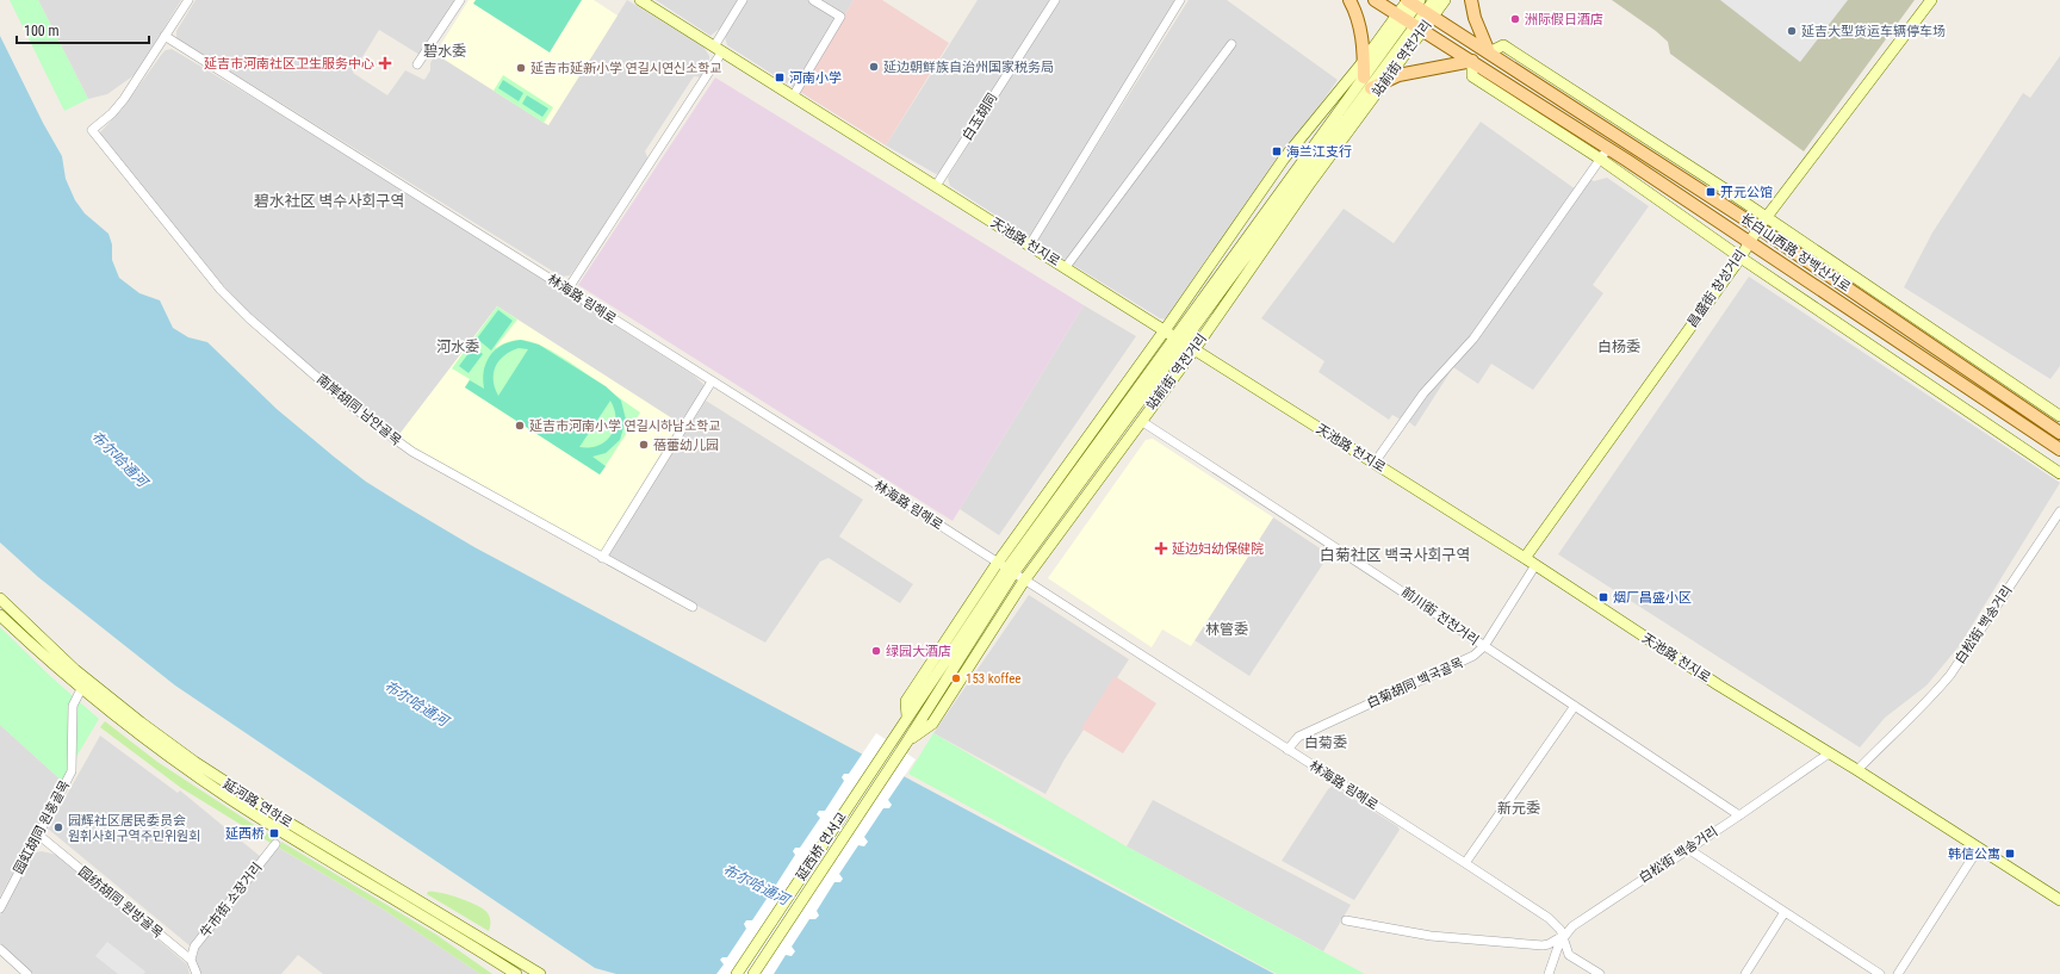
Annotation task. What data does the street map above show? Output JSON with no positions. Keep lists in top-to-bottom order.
{
  "streets": {
    "main road": ["长白山西路 장백산서로"],
    "street": [
      "站前街 역전거리",
      "白玉胡同",
      "天池路 천지로",
      "昌盛街 창성거리",
      "林海路 림해로",
      "南岸胡同 남안골목",
      "前川街 전천거리",
      "白松街 백송거리",
      "白菊胡同 백국골목",
      "延河路 연하로",
      "园虹胡同 원홍골목",
      "延西桥 연서교",
      "牛市街 소장거리",
      "园纺胡同 원방골목"
    ]
  },
  "crossings": [
    ["站前街 역전거리", "天池路 천지로"],
    ["站前街 역전거리", "长白山西路 장백산서로"],
    ["站前街 역전거리", "林海路 림해로"],
    ["站前街 역전거리", "前川街 전천거리"],
    ["站前街 역전거리", "延西桥 연서교"],
    ["白玉胡同", "天池路 천지로"],
    ["天池路 천지로", "昌盛街 창성거리"],
    ["天池路 천지로", "白松街 백송거리"],
    ["天池路 천지로", "白菊胡同 백국골목"],
    ["长白山西路 장백산서로", "昌盛街 창성거리"],
    ["林海路 림해로", "南岸胡同 남안골목"],
    ["林海路 림해로", "白松街 백송거리"],
    ["林海路 림해로", "白菊胡同 백국골목"],
    ["前川街 전천거리", "白松街 백송거리"],
    ["前川街 전천거리", "白菊胡同 백국골목"],
    ["延河路 연하로", "园虹胡同 원홍골목"],
    ["园虹胡同 원홍골목", "园纺胡同 원방골목"],
    ["牛市街 소장거리", "园纺胡同 원방골목"]
  ],
  "districts": [
    "碧水委",
    "碧水社区 벽수사회구역",
    "河水委",
    "白杨委",
    "白菊社区 백국사회구역",
    "林管委",
    "白菊委",
    "新元委"
  ],
  "water": ["布尔哈通河"],
  "places": {
    "other": [
      "洲际假日酒店",
      "延吉大型货运车辆停车场",
      "延边朝鲜族自治州国家税务局",
      "延吉市延新小学 연길시연신소학교",
      "延吉市河南小学 연길시하남소학교",
      "蓓蕾幼儿园",
      "绿园大酒店",
      "153 koffee",
      "园辉社区居民委员会 원휘사회구역주민위원회"
    ],
    "health": ["延吉市河南社区卫生服务中心", "延边妇幼保健院"],
    "transit": [
      "河南小学",
      "海兰江支行",
      "开元公馆",
      "烟厂昌盛小区",
      "延西桥",
      "韩信公寓"
    ]
  },
  "scale_bar": "100 m"
}
